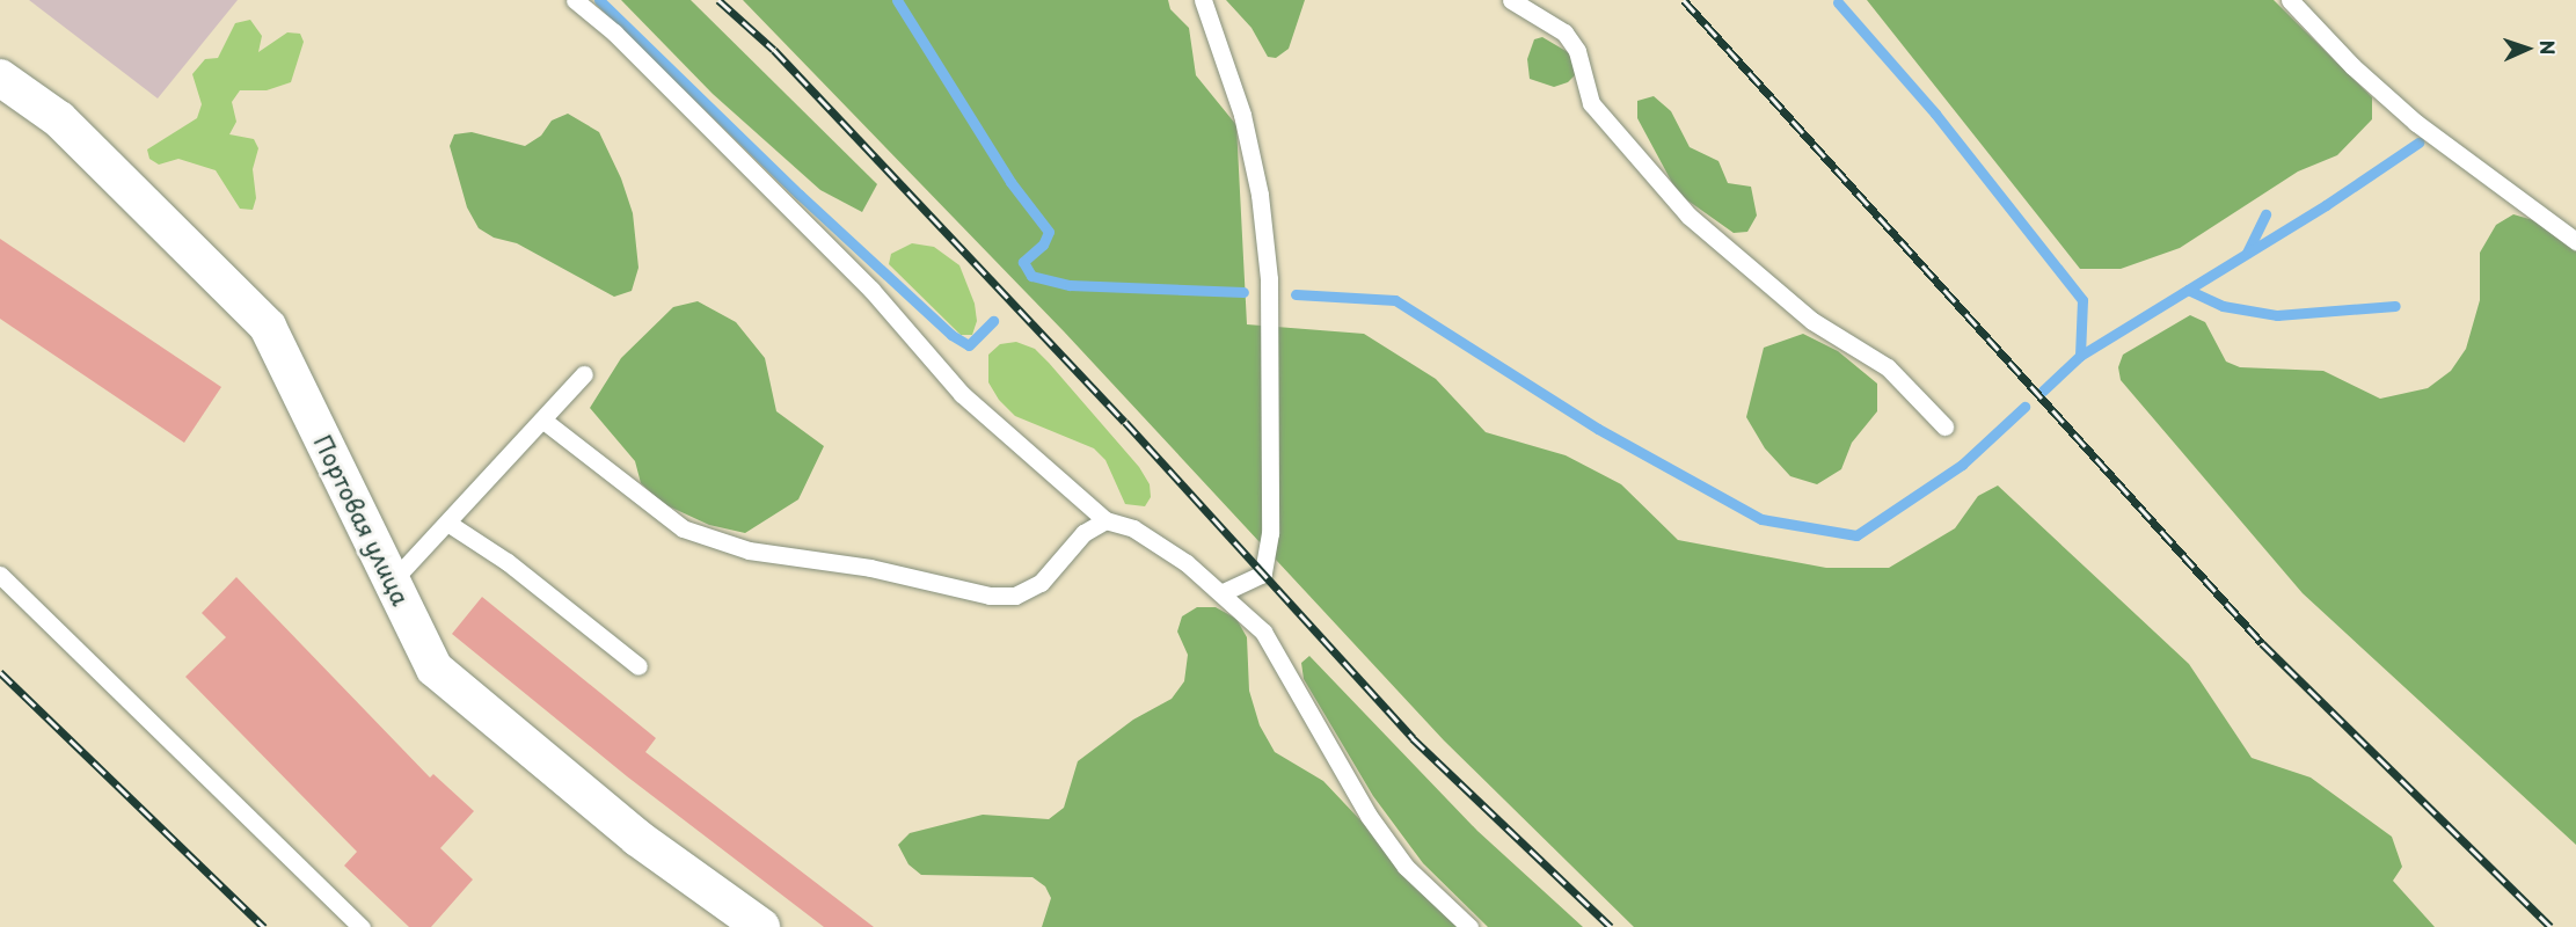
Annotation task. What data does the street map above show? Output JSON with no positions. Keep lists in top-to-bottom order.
{
  "streets": {
    "street": ["Портовая улица"]
  },
  "north": "right"
}
